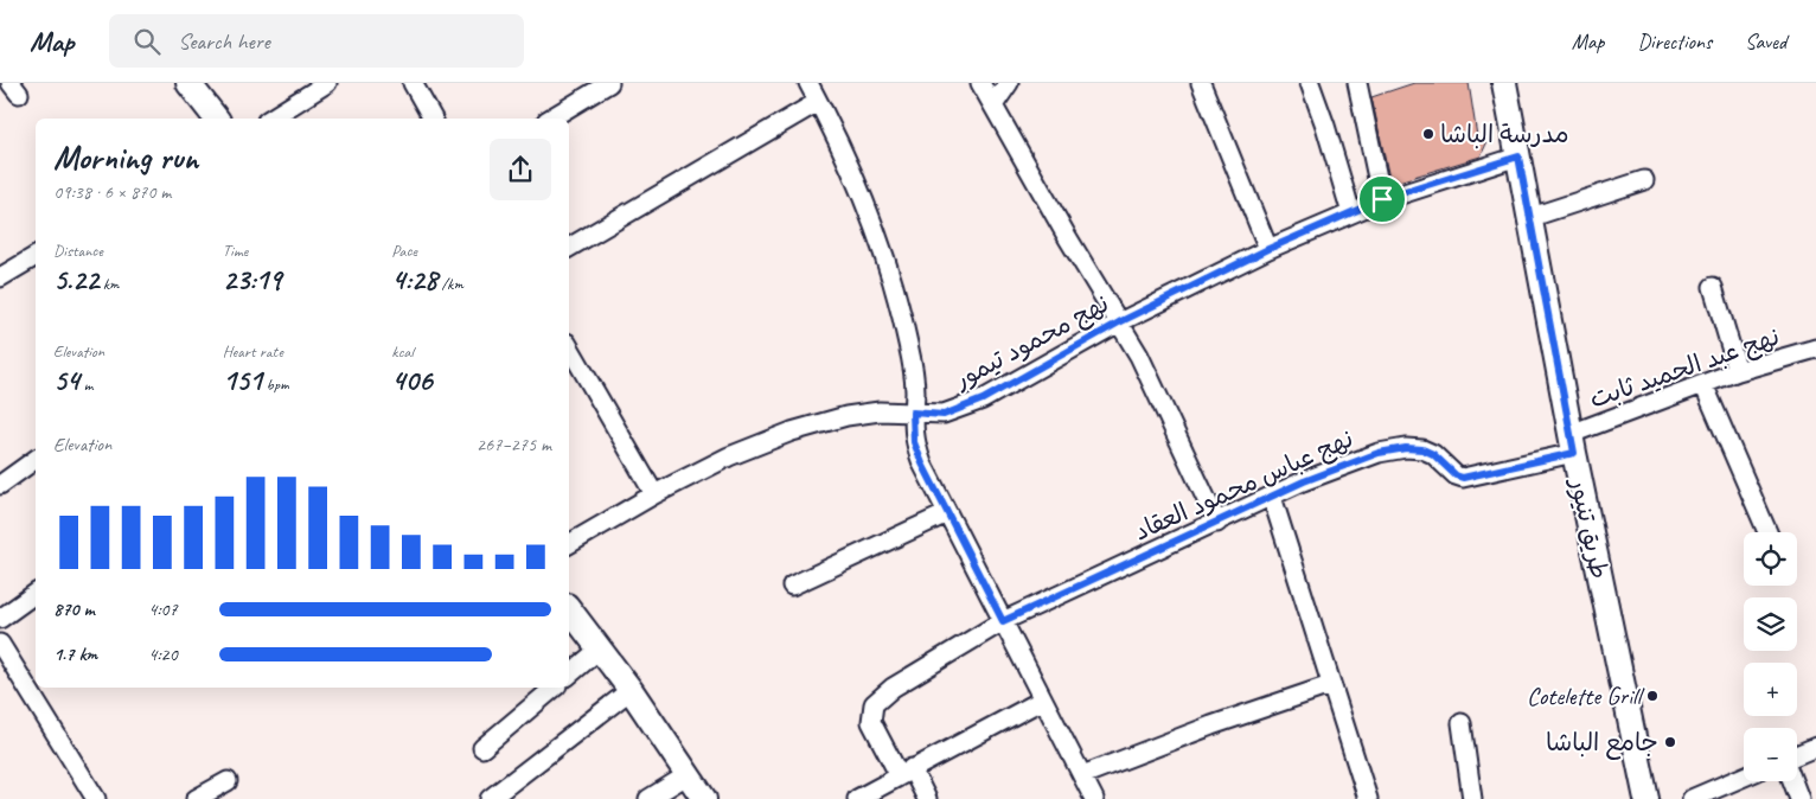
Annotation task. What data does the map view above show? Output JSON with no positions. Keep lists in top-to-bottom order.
{
  "streets": {
    "main road": ["طريق تنيور"],
    "street": ["نهج محمود تيمور", "نهج عبد الحميد ثابت", "نهج عباس محمود العقاد"]
  },
  "crossings": [
    ["نهج محمود تيمور", "طريق تنيور"],
    ["نهج عبد الحميد ثابت", "نهج عباس محمود العقاد"],
    ["نهج عبد الحميد ثابت", "طريق تنيور"],
    ["نهج عباس محمود العقاد", "طريق تنيور"]
  ],
  "places": ["مدرسة الباشا", "Cotelette Grill", "جامع الباشا"],
  "page": {
    "header": "Map",
    "search": "Search here",
    "nav": ["Map", "Directions", "Saved"],
    "heading": ["Morning run", "09:38 · 6 × 870 m"],
    "stats": [
      ["Distance", "5.22 km"],
      ["Time", "23:19"],
      ["Pace", "4:28 /km"],
      ["Elevation", "54 m"],
      ["Heart rate", "151 bpm"],
      ["kcal", "406"]
    ],
    "chart": ["Elevation", "267–275 m"],
    "map_buttons": ["+", "−"],
    "list": [
      {
        "name": "870 m",
        "note": "4:07"
      },
      {
        "name": "1.7 km",
        "note": "4:20"
      }
    ]
  }
}
